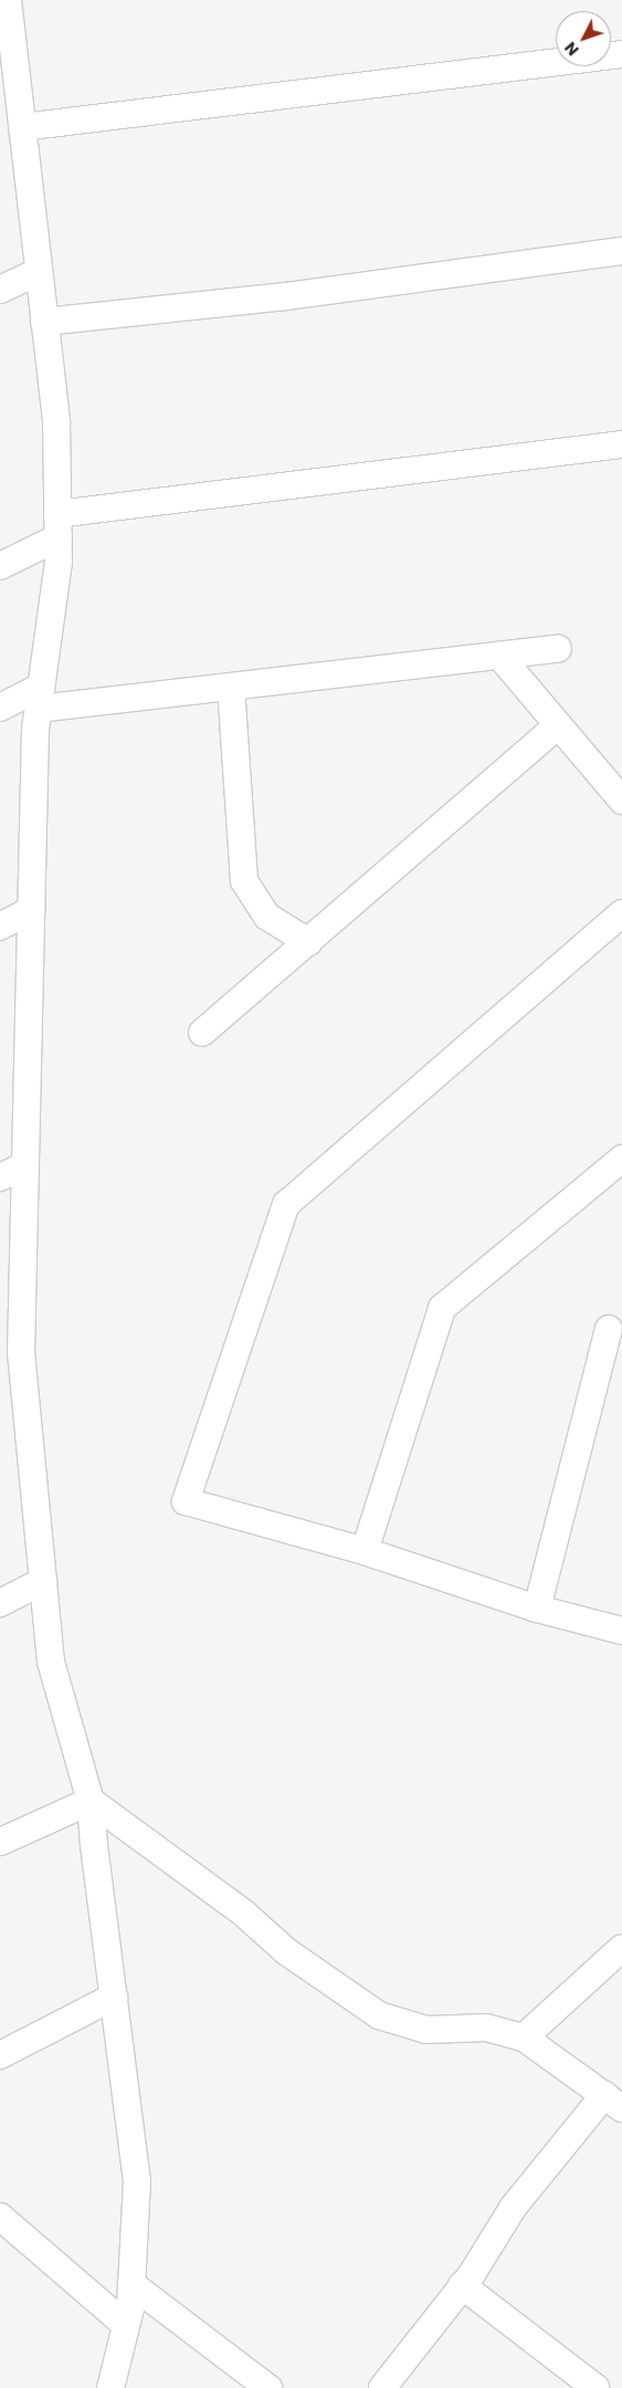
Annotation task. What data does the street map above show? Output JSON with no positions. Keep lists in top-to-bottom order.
{
  "north": "bottom left"
}
